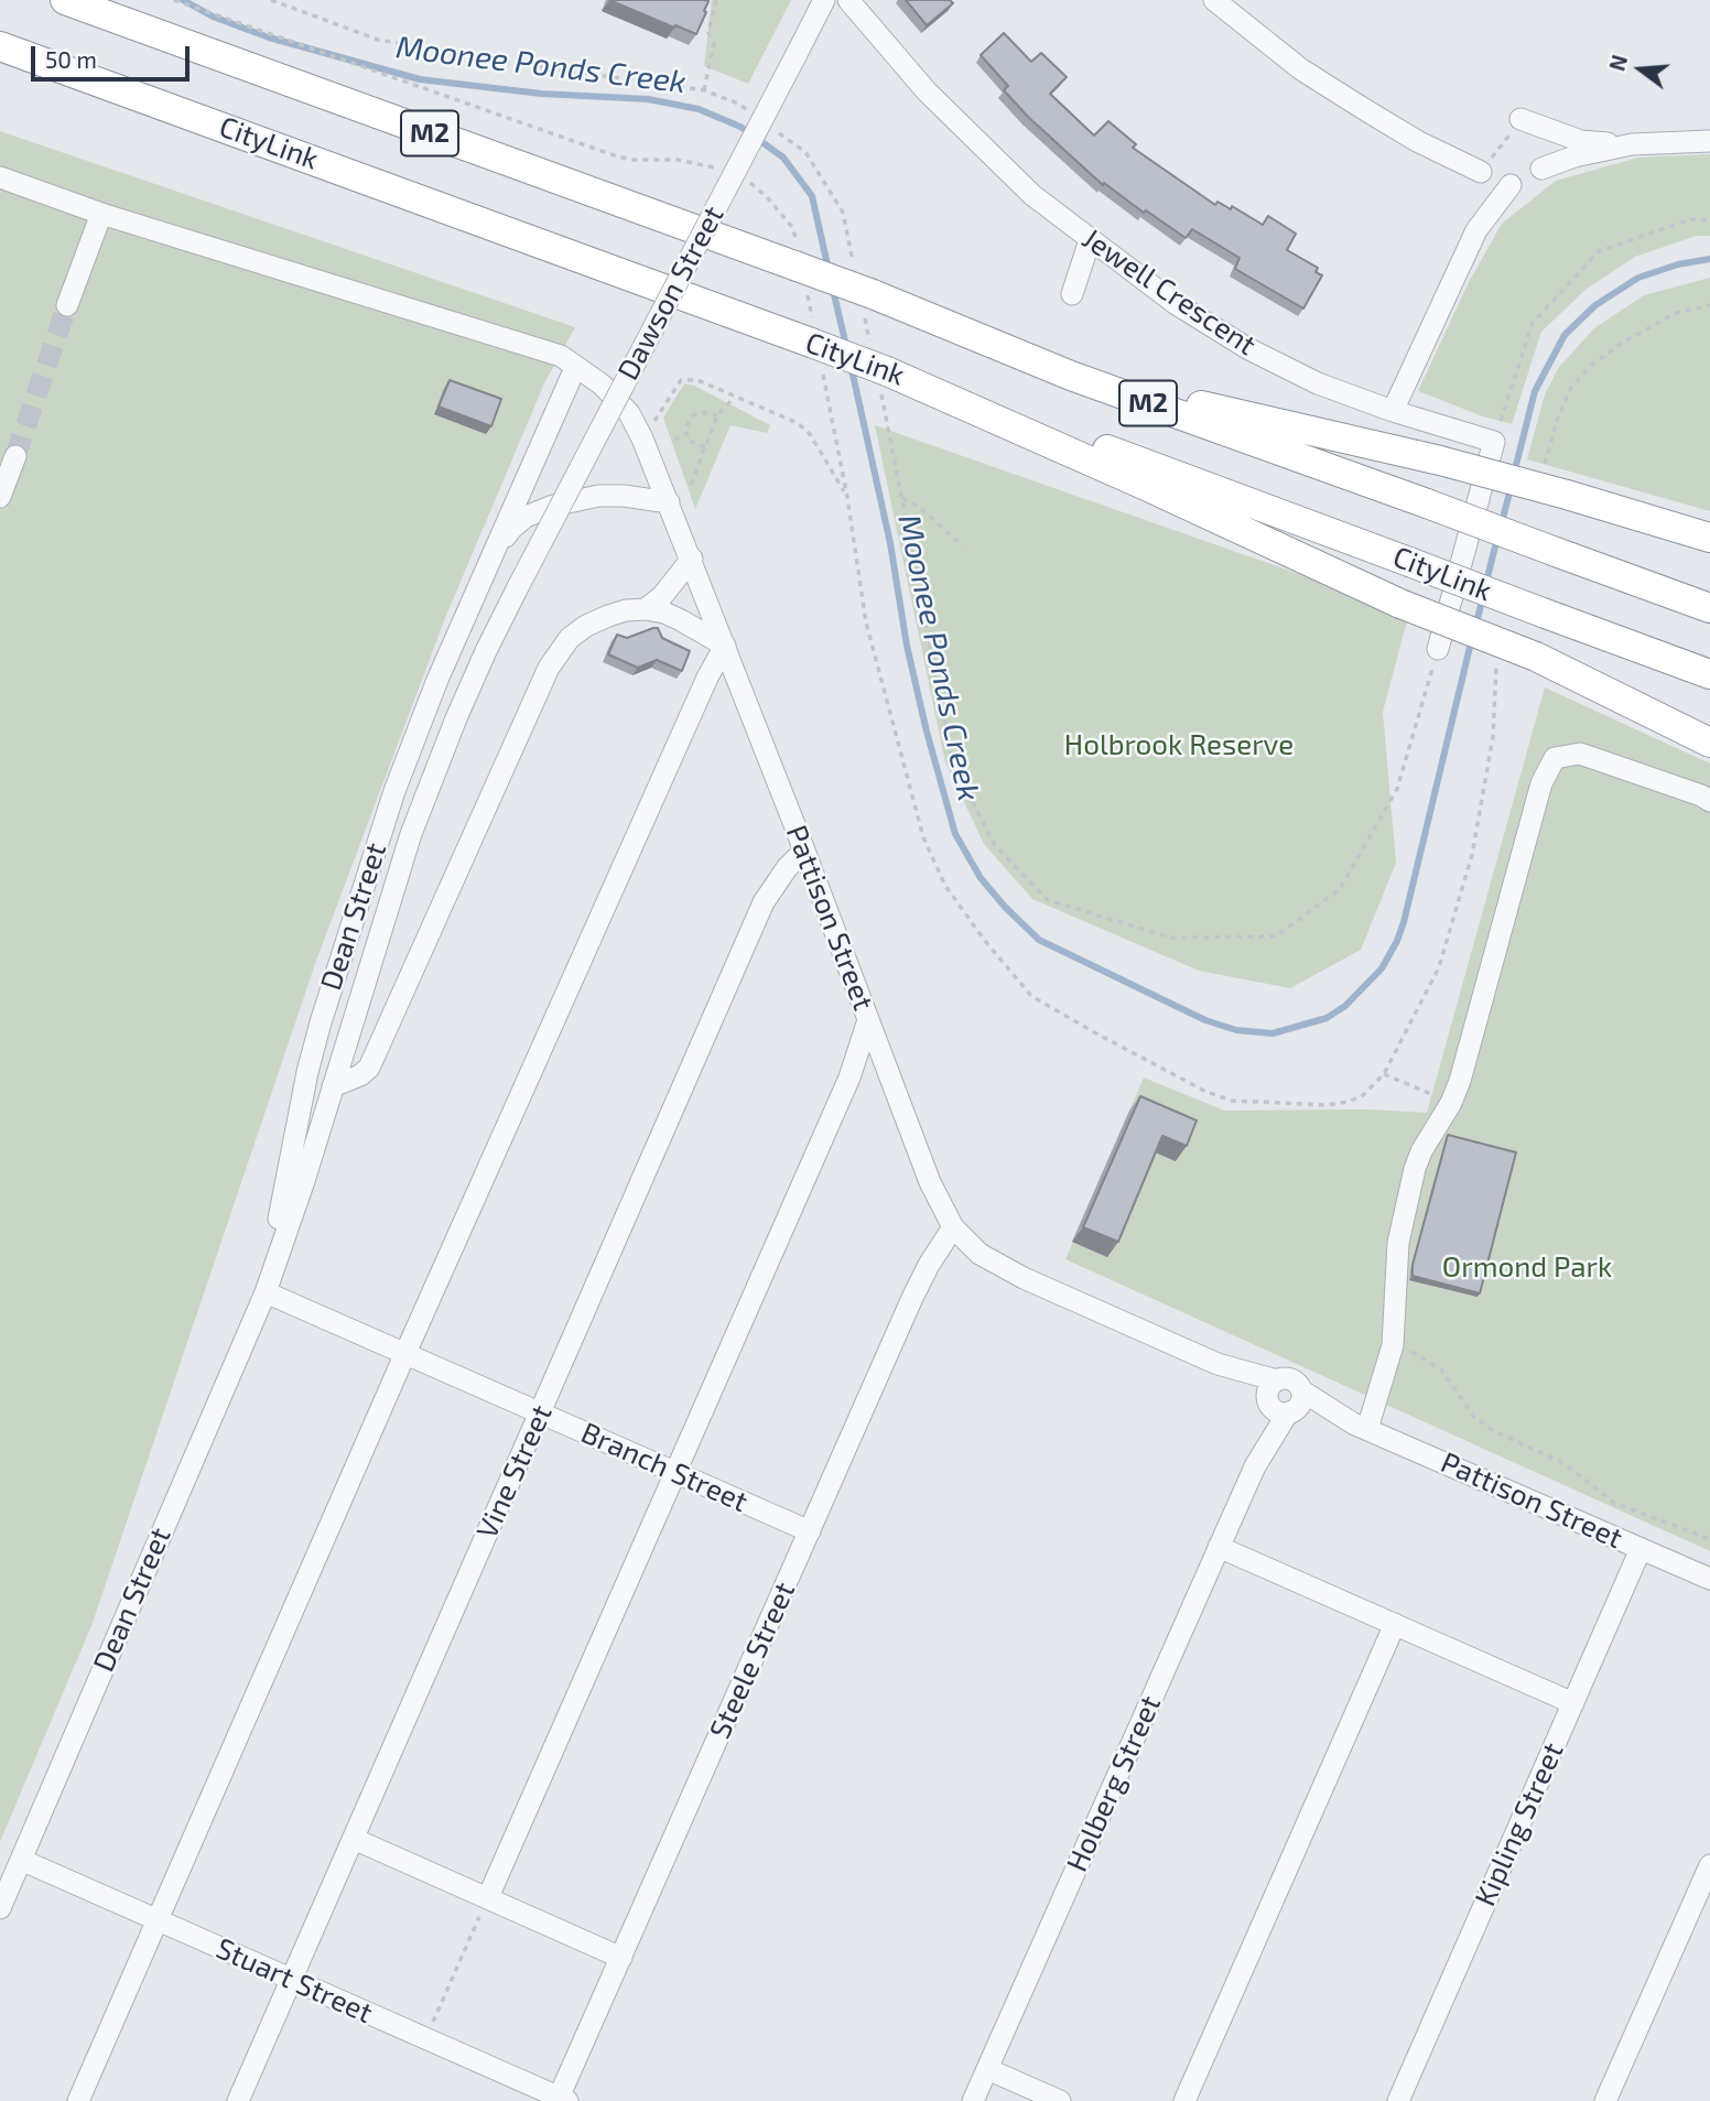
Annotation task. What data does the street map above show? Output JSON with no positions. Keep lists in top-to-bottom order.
{
  "streets": {
    "highway": ["M2", "CityLink"],
    "street": [
      "Jewell Crescent",
      "Dawson Street",
      "Dean Street",
      "Pattison Street",
      "Branch Street",
      "Vine Street",
      "Steele Street",
      "Holberg Street",
      "Kipling Street",
      "Stuart Street"
    ]
  },
  "crossings": [
    ["Dawson Street", "Dean Street"],
    ["Dean Street", "Pattison Street"],
    ["Dean Street", "Branch Street"],
    ["Dean Street", "Stuart Street"],
    ["Pattison Street", "Vine Street"],
    ["Pattison Street", "Steele Street"],
    ["Pattison Street", "Holberg Street"],
    ["Pattison Street", "Kipling Street"],
    ["Branch Street", "Vine Street"],
    ["Branch Street", "Steele Street"],
    ["Vine Street", "Stuart Street"],
    ["Steele Street", "Stuart Street"]
  ],
  "water": ["Moonee Ponds Creek"],
  "parks": ["Holbrook Reserve", "Ormond Park"],
  "scale_bar": "50 m",
  "north": "left"
}
